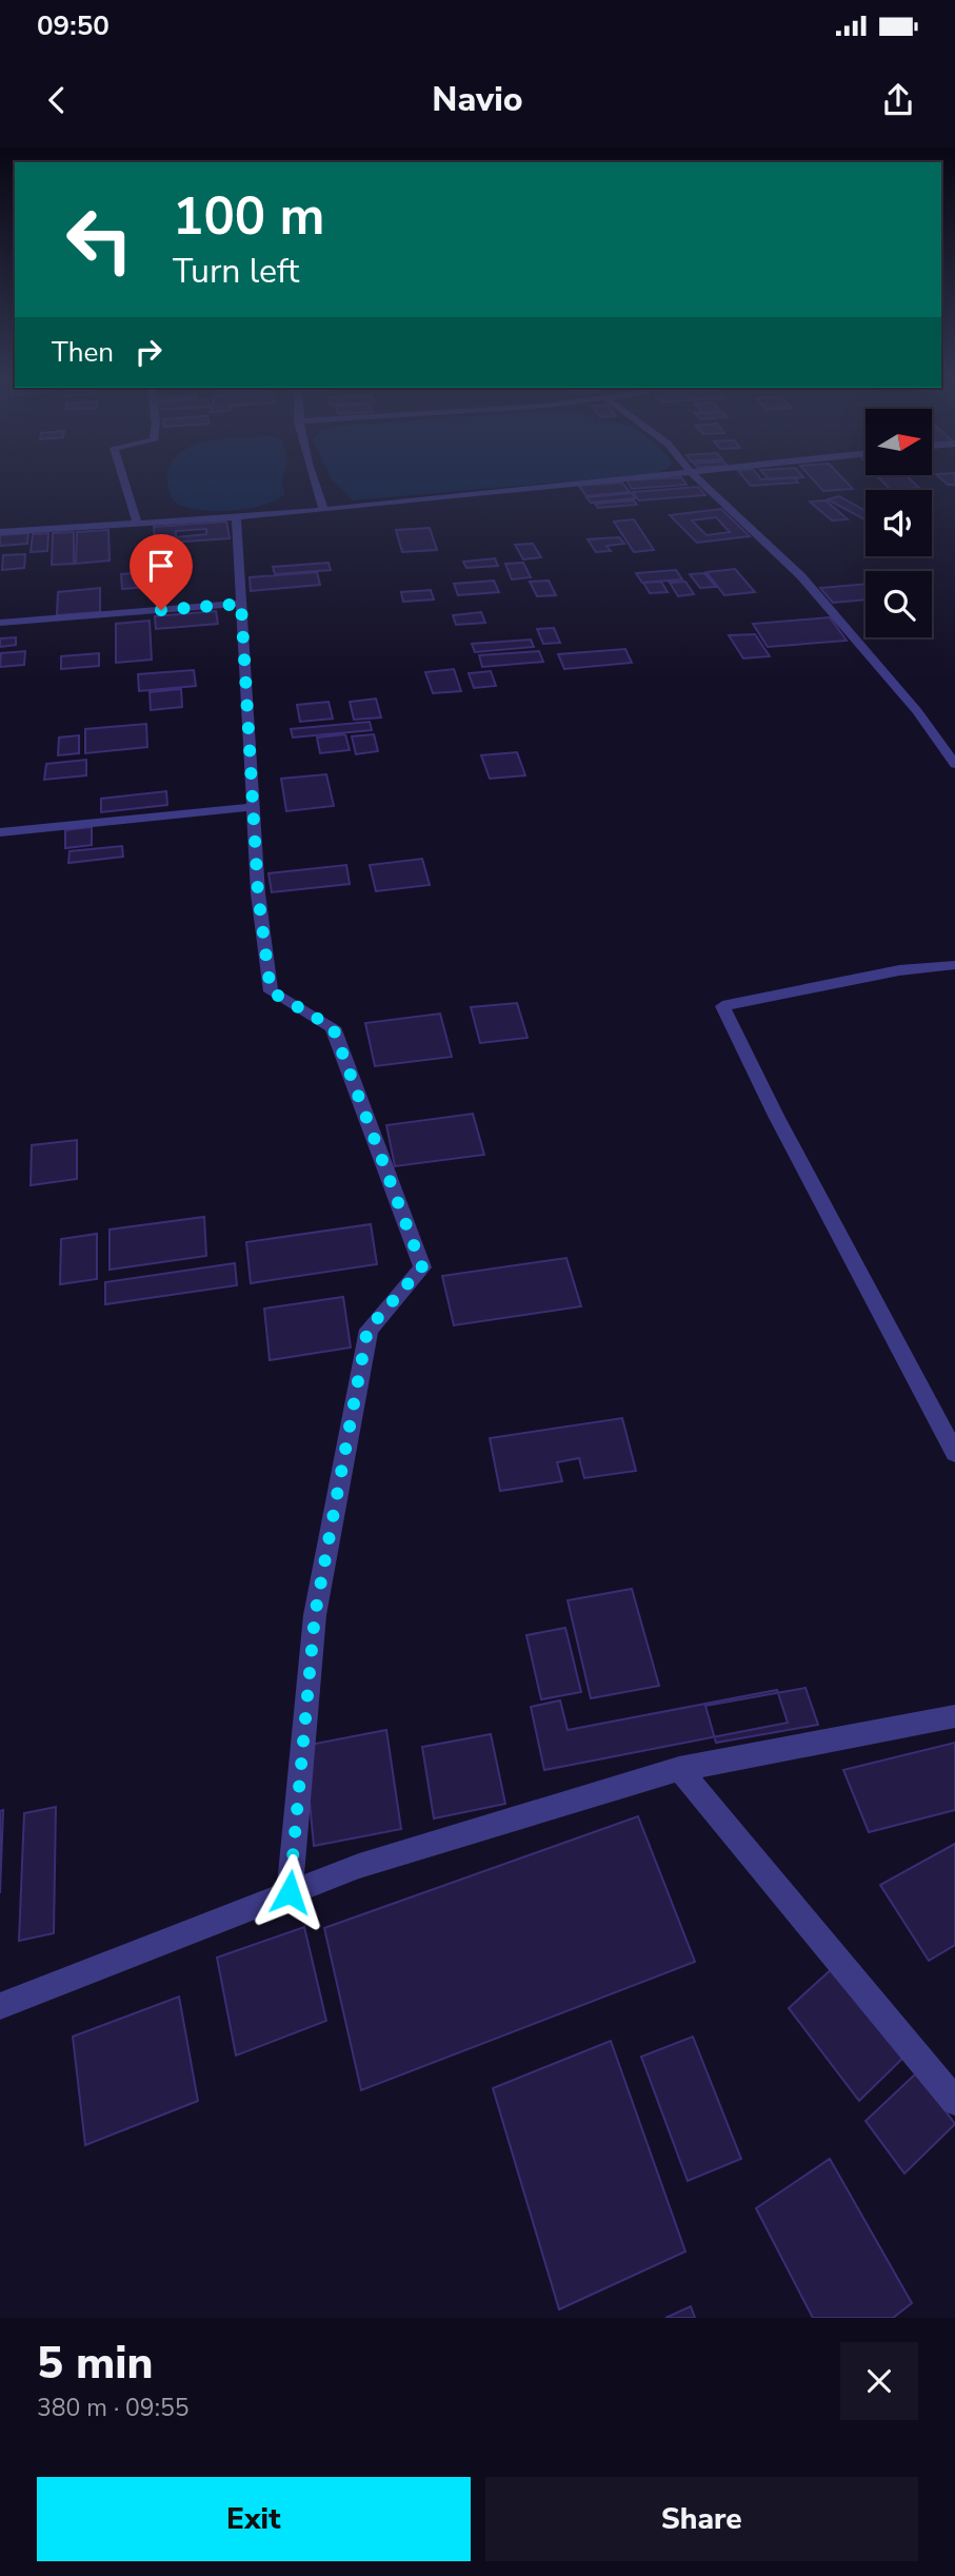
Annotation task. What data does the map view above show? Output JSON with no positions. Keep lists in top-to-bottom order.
{
  "north": "right",
  "page": {
    "status": "09:50",
    "header": "Navio",
    "turn": ["100 m", "Turn left"],
    "then": "Then",
    "heading": ["5 min", "380 m · 09:55"],
    "buttons": ["Exit", "Share"]
  }
}
